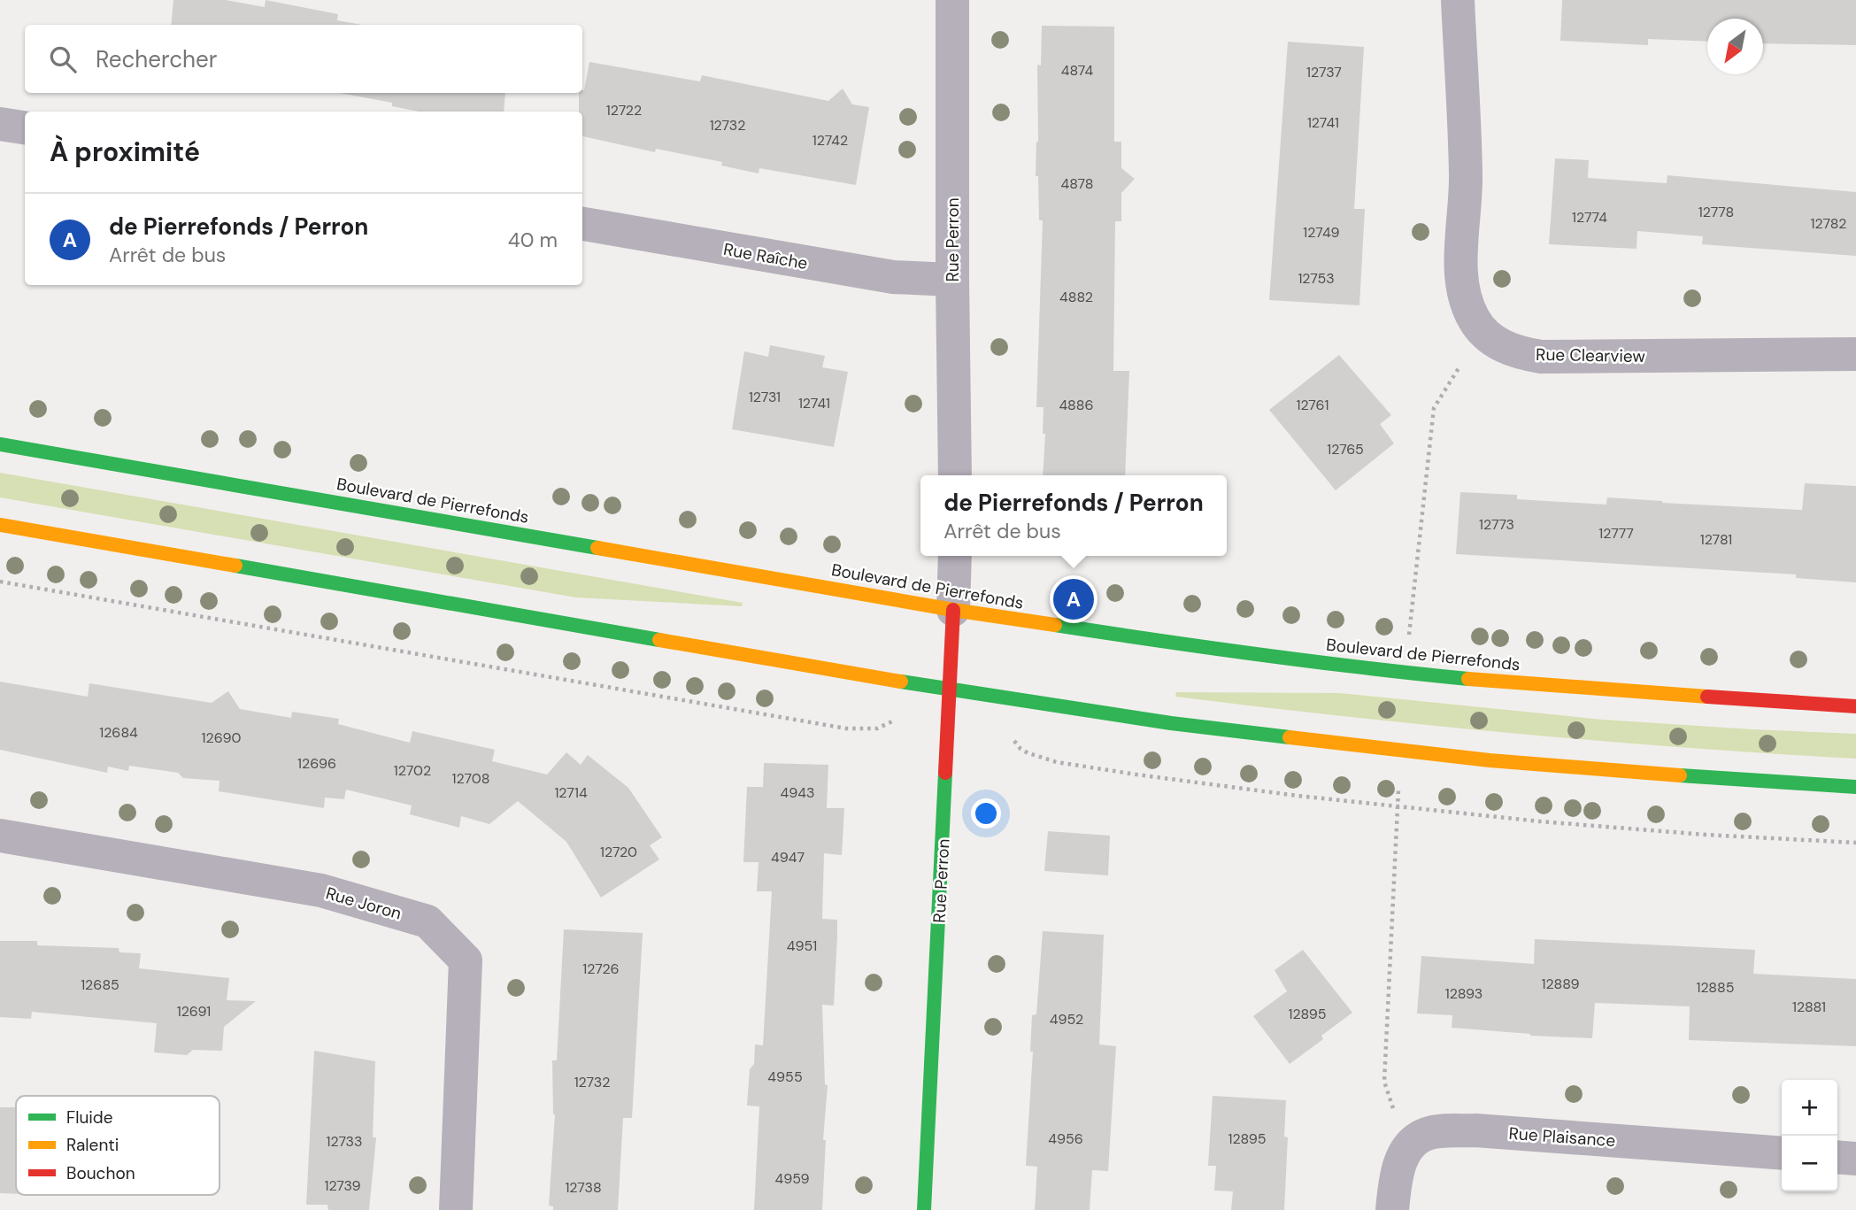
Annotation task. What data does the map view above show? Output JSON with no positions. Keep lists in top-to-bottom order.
{
  "streets": {
    "main road": ["Rue Perron", "Boulevard de Pierrefonds"],
    "street": [
      "Rue Raîche",
      "Rue Clearview",
      "Rue Joron",
      "Rue Plaisance"
    ]
  },
  "crossings": [
    ["Rue Perron", "Rue Raîche"],
    ["Rue Perron", "Boulevard de Pierrefonds"]
  ],
  "house_numbers": [
    "4874",
    "12737",
    "12722",
    "12741",
    "12732",
    "12742",
    "4878",
    "12778",
    "12774",
    "12782",
    "12749",
    "12753",
    "4882",
    "12731",
    "12741",
    "4886",
    "12761",
    "12765",
    "12773",
    "12777",
    "12781",
    "12684",
    "12690",
    "12696",
    "12702",
    "12708",
    "12714",
    "4943",
    "12720",
    "4947",
    "4951",
    "12726",
    "12889",
    "12685",
    "12885",
    "12893",
    "12881",
    "12691",
    "12895",
    "4952",
    "4955",
    "12732",
    "4956",
    "12895",
    "12733",
    "4959",
    "12739",
    "12738"
  ],
  "legend": ["Fluide", "Ralenti", "Bouchon"],
  "north": "bottom left",
  "page": {
    "search": "Rechercher",
    "heading": "À proximité",
    "list": [
      {
        "mark": "A",
        "name": "de Pierrefonds / Perron",
        "note": "Arrêt de bus",
        "value": "40 m"
      }
    ],
    "popup": ["de Pierrefonds / Perron", "Arrêt de bus"],
    "pins": "A",
    "map_buttons": ["+", "−"]
  }
}
